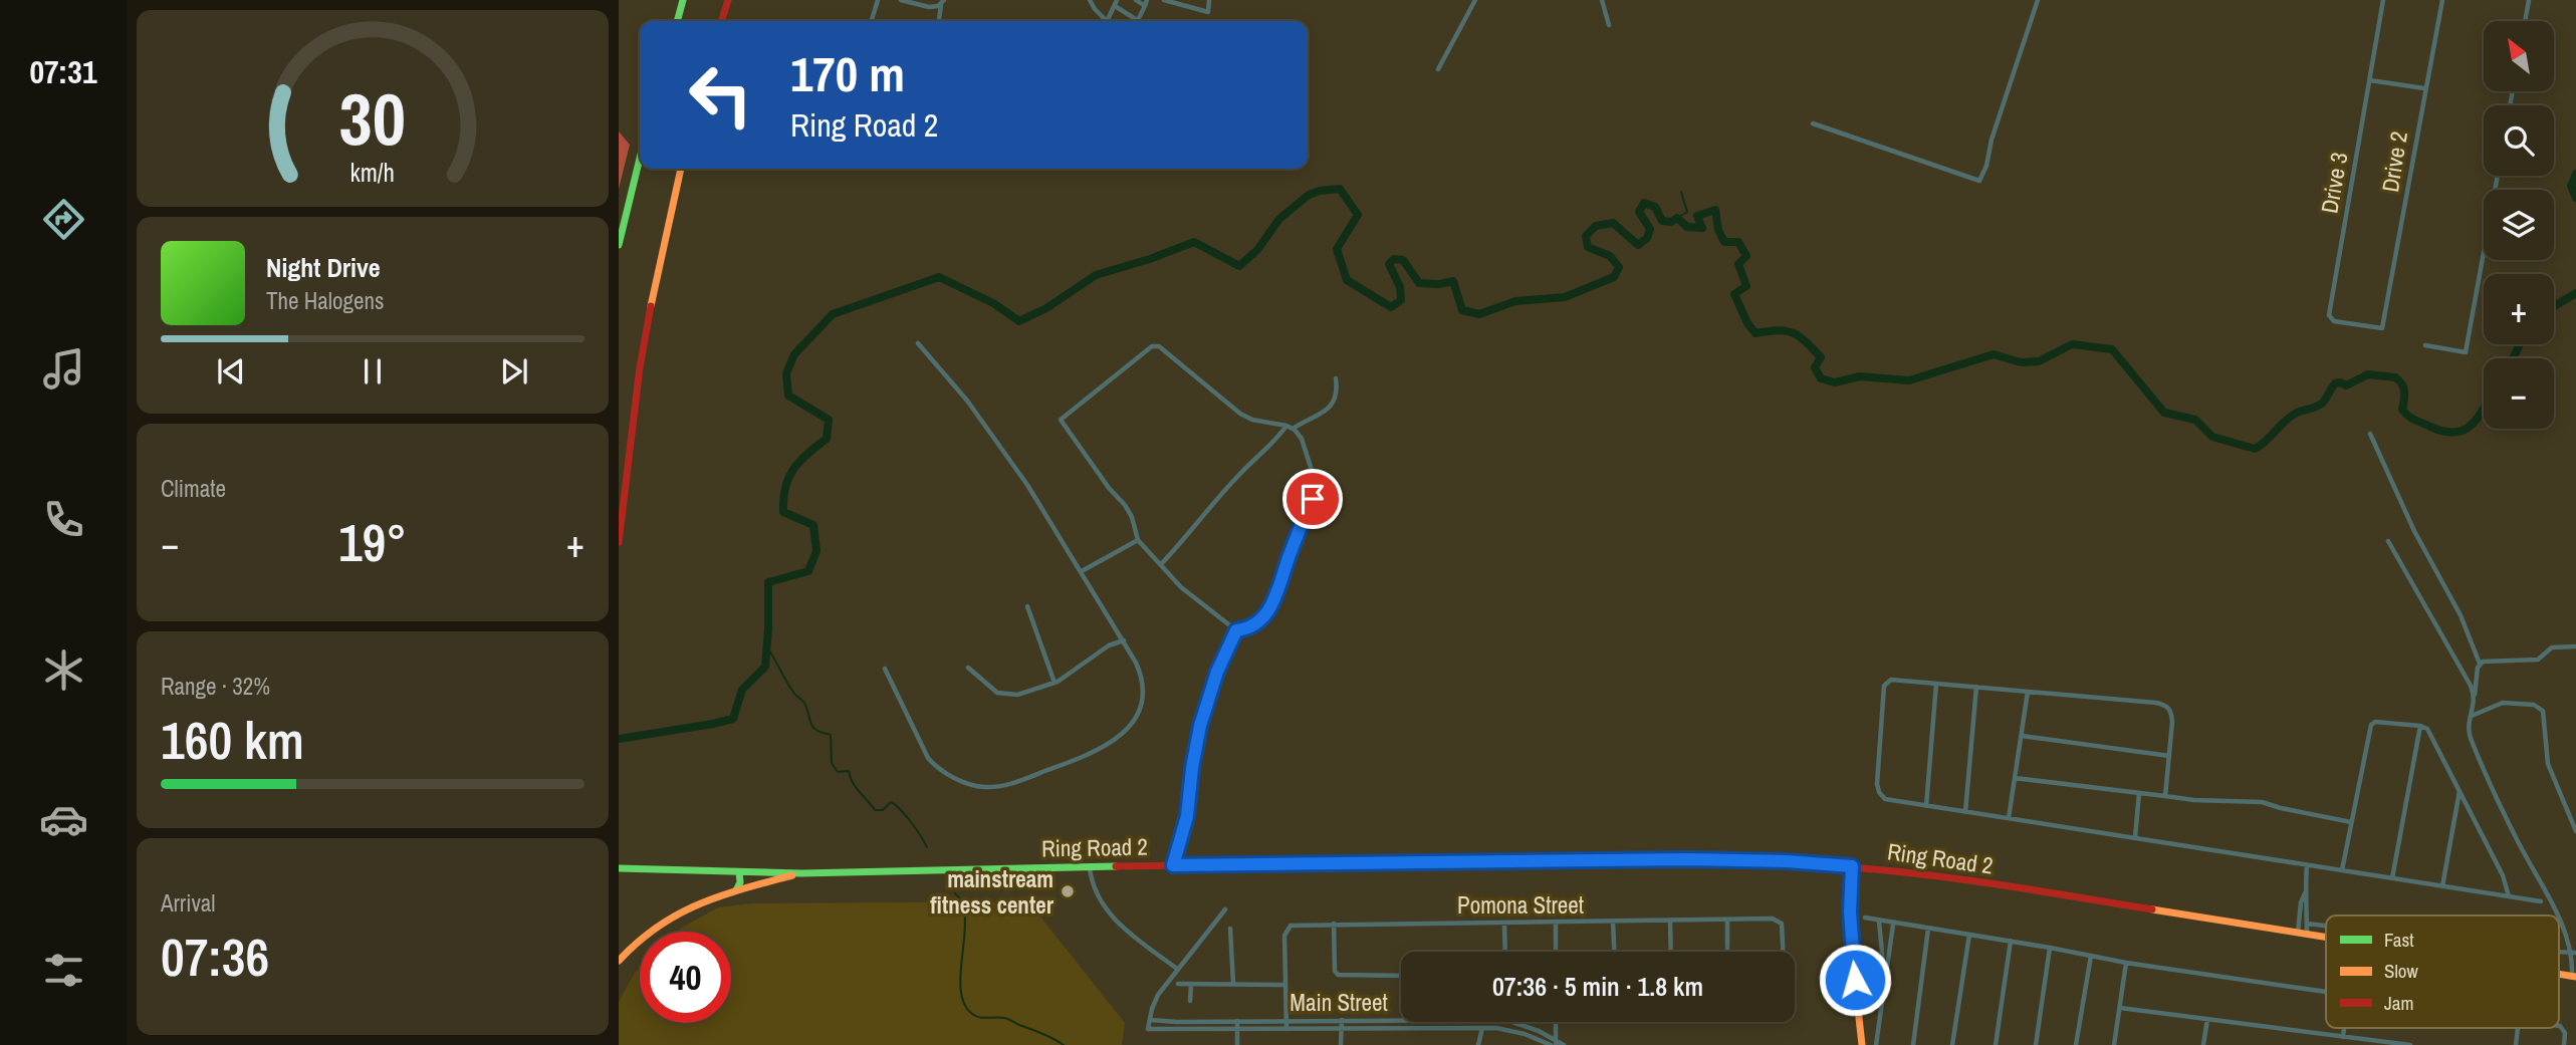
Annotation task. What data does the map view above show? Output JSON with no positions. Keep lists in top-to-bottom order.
{
  "streets": {
    "main road": ["Ring Road 2"],
    "street": [
      "Drive 2",
      "Drive 3",
      "Pomona Street",
      "Main Street"
    ]
  },
  "crossings": [
    ["Drive 2", "Drive 3"],
    ["Pomona Street", "Main Street"]
  ],
  "places": ["mainstream fitness center"],
  "legend": ["Fast", "Slow", "Jam"],
  "north": "top left",
  "page": {
    "tabs": "07:31",
    "map_buttons": ["+", "−"],
    "turn": ["170 m", "Ring Road 2"],
    "song": ["Night Drive", "The Halogens"],
    "tile": [
      "Climate",
      ["Range · 32%", "160 km"],
      ["Arrival", "07:36"]
    ],
    "heat": ["−", "19°", "+"],
    "limit": "40",
    "trip": "07:36 · 5 min · 1.8 km",
    "gauge": ["30", "km/h"]
  }
}
